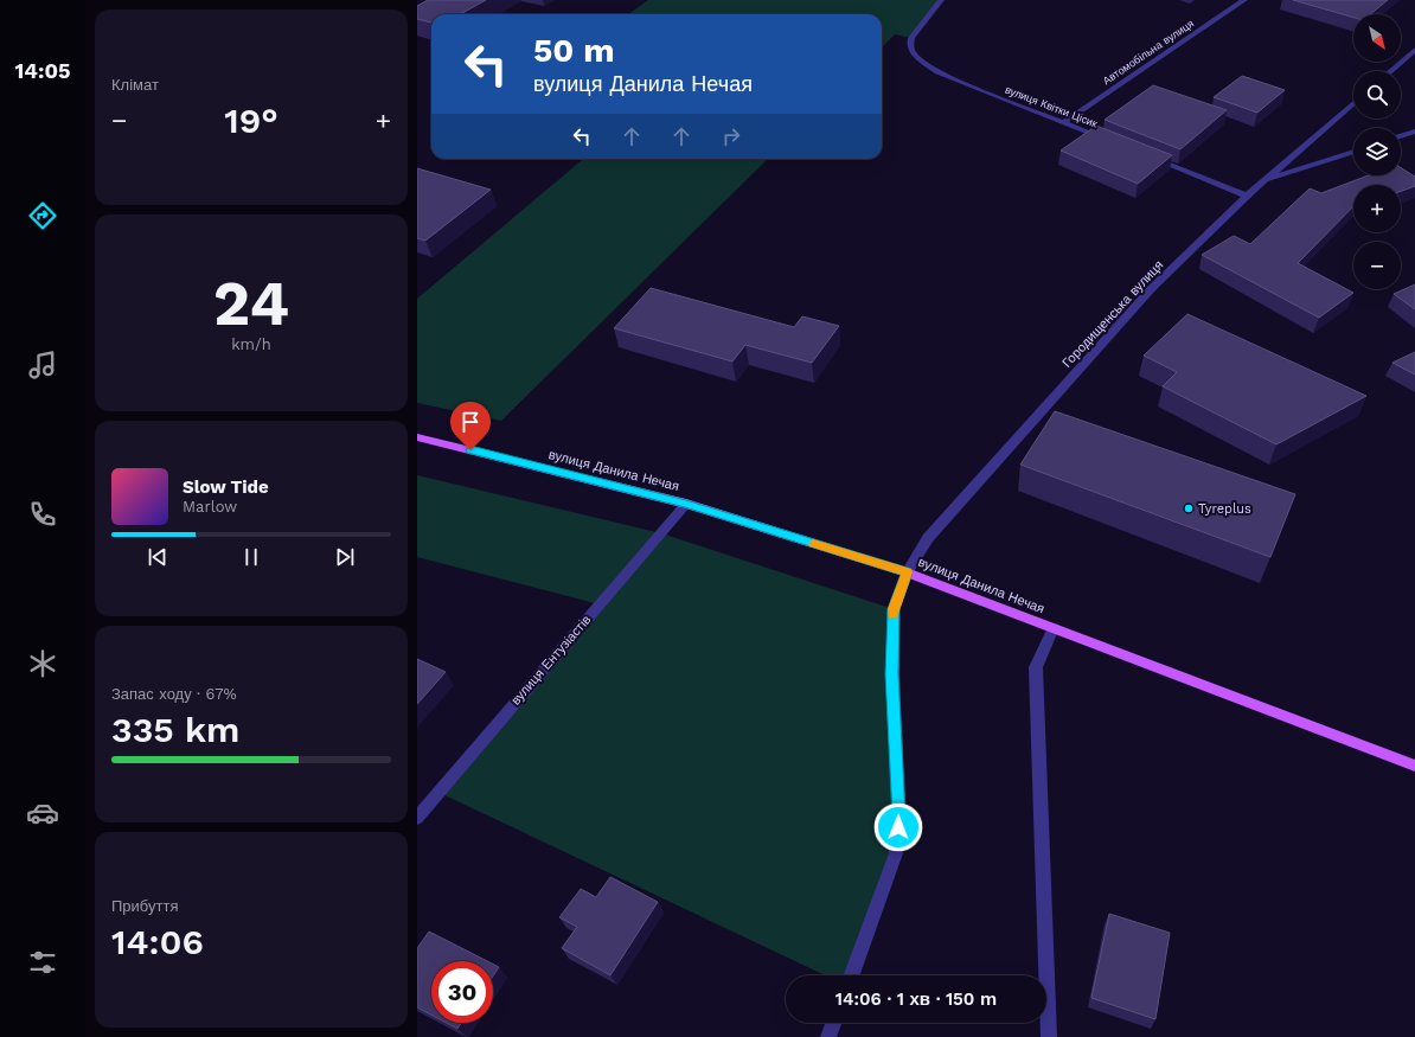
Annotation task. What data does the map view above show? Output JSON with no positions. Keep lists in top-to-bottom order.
{
  "streets": {
    "main road": ["вулиця Данила Нечая"],
    "street": [
      "Автомобільна вулиця",
      "вулиця Квітки Цісик",
      "Городищенська вулиця",
      "вулиця Ентузіастів"
    ]
  },
  "crossings": [
    ["Автомобільна вулиця", "вулиця Квітки Цісик"],
    ["Городищенська вулиця", "вулиця Данила Нечая"],
    ["вулиця Данила Нечая", "вулиця Ентузіастів"]
  ],
  "places": ["Tyreplus"],
  "north": "bottom right",
  "page": {
    "tabs": "14:05",
    "tile": [
      "Клімат",
      ["24", "km/h"],
      ["Запас ходу · 67%", "335 km"],
      ["Прибуття", "14:06"]
    ],
    "map_buttons": ["+", "−"],
    "turn": ["50 m", "вулиця Данила Нечая"],
    "heat": ["−", "19°", "+"],
    "song": ["Slow Tide", "Marlow"],
    "limit": "30",
    "trip": "14:06 · 1 хв · 150 m"
  }
}
